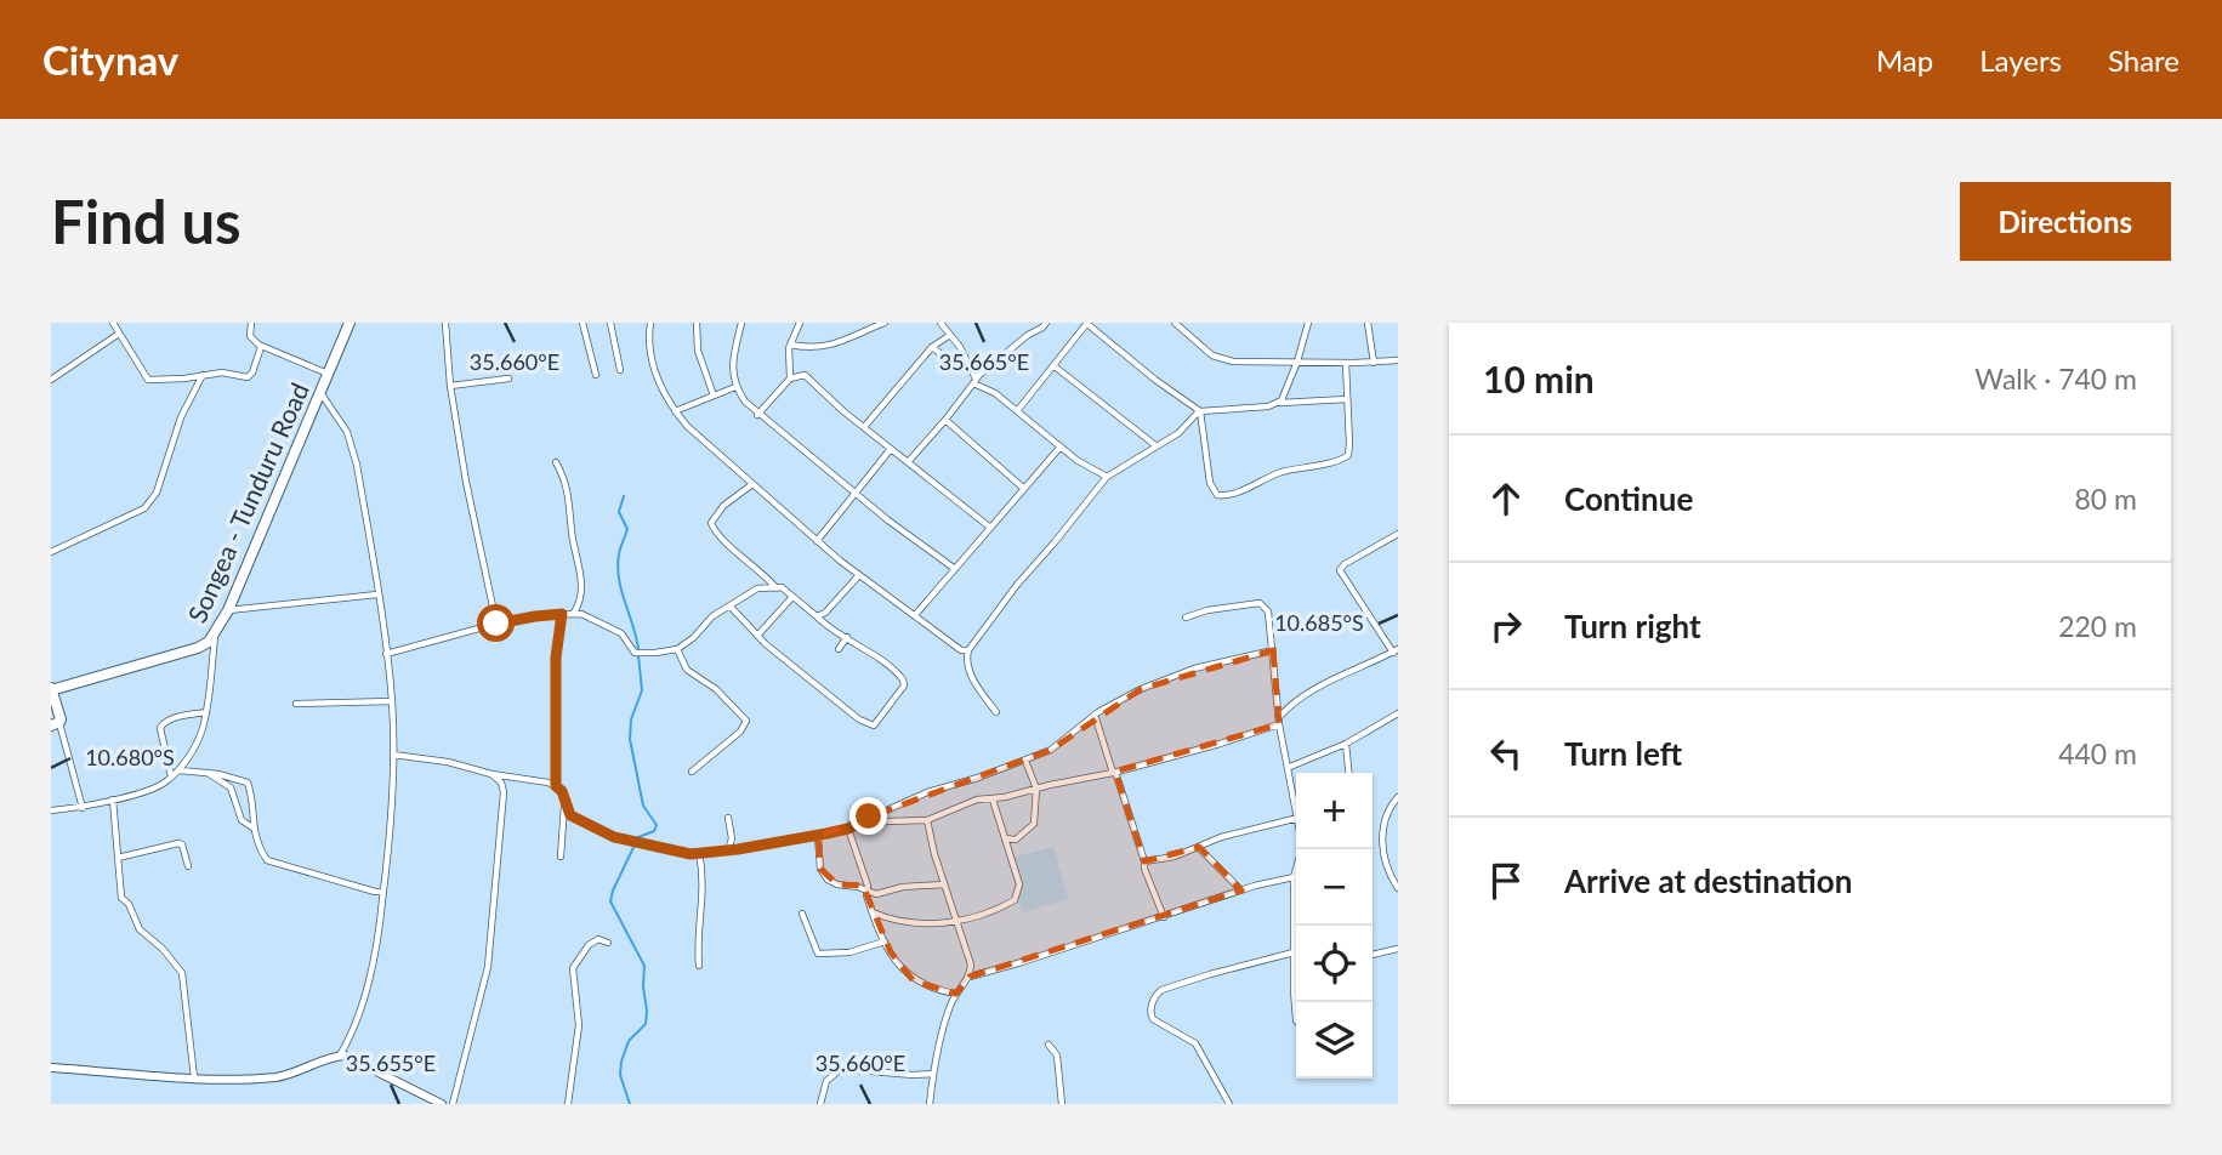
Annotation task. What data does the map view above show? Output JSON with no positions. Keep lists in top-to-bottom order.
{
  "streets": {
    "highway": ["Songea - Tunduru Road"]
  },
  "page": {
    "header": "Citynav",
    "nav": ["Map", "Layers", "Share"],
    "buttons": "Directions",
    "title": "Find us",
    "heading": ["10 min", "Walk · 740 m"],
    "list": [
      ["Continue", "80 m"],
      ["Turn right", "220 m"],
      ["Turn left", "440 m"],
      "Arrive at destination"
    ],
    "map_buttons": ["+", "−"]
  },
  "coordinates": [
    "35.660°E",
    "35.665°E",
    "10.685°S",
    "10.680°S",
    "35.655°E"
  ]
}
